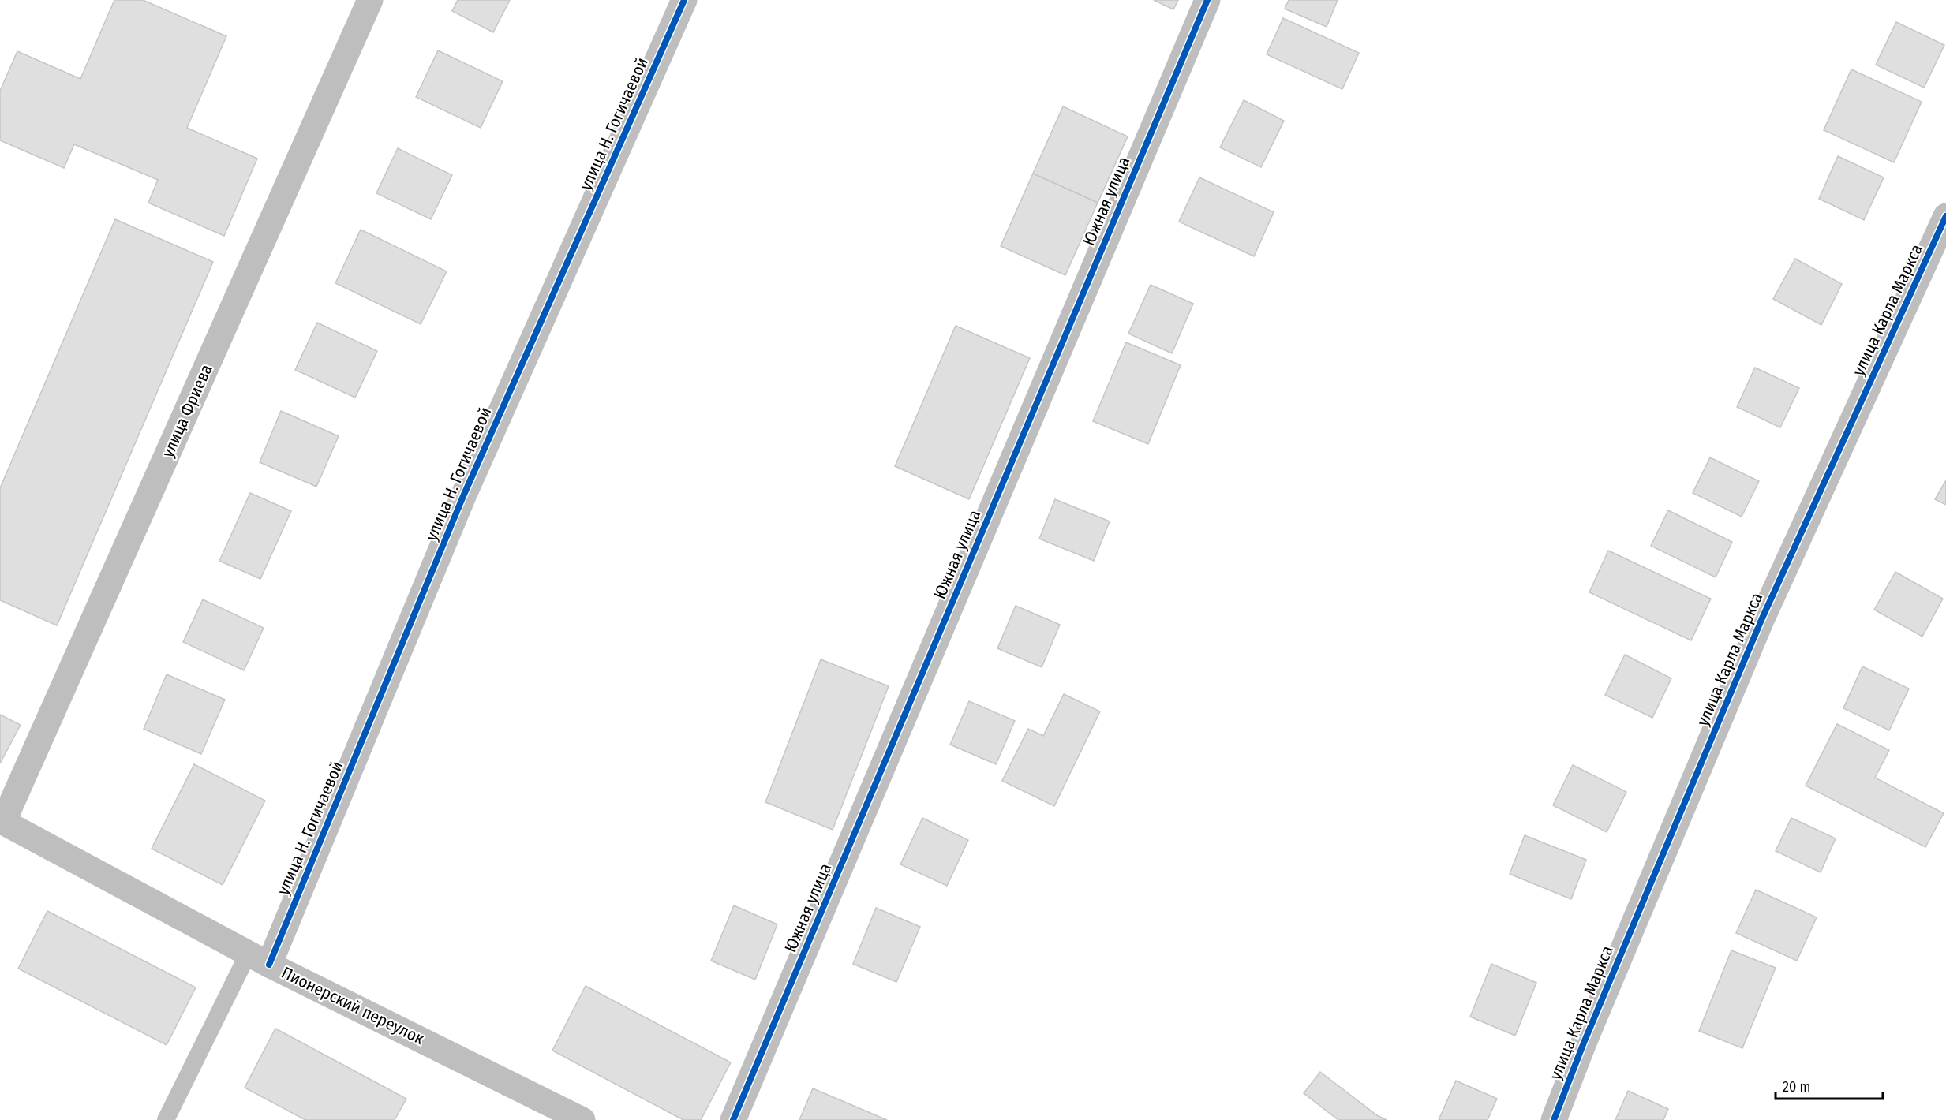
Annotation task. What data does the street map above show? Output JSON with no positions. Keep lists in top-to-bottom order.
{
  "streets": {
    "street": [
      "улица Н. Гогичаевой",
      "Южная улица",
      "улица Карла Маркса",
      "улица Фриева",
      "Пионерский переулок"
    ]
  },
  "crossings": [
    ["улица Н. Гогичаевой", "Пионерский переулок"],
    ["улица Фриева", "Пионерский переулок"]
  ],
  "scale_bar": "20 m"
}
